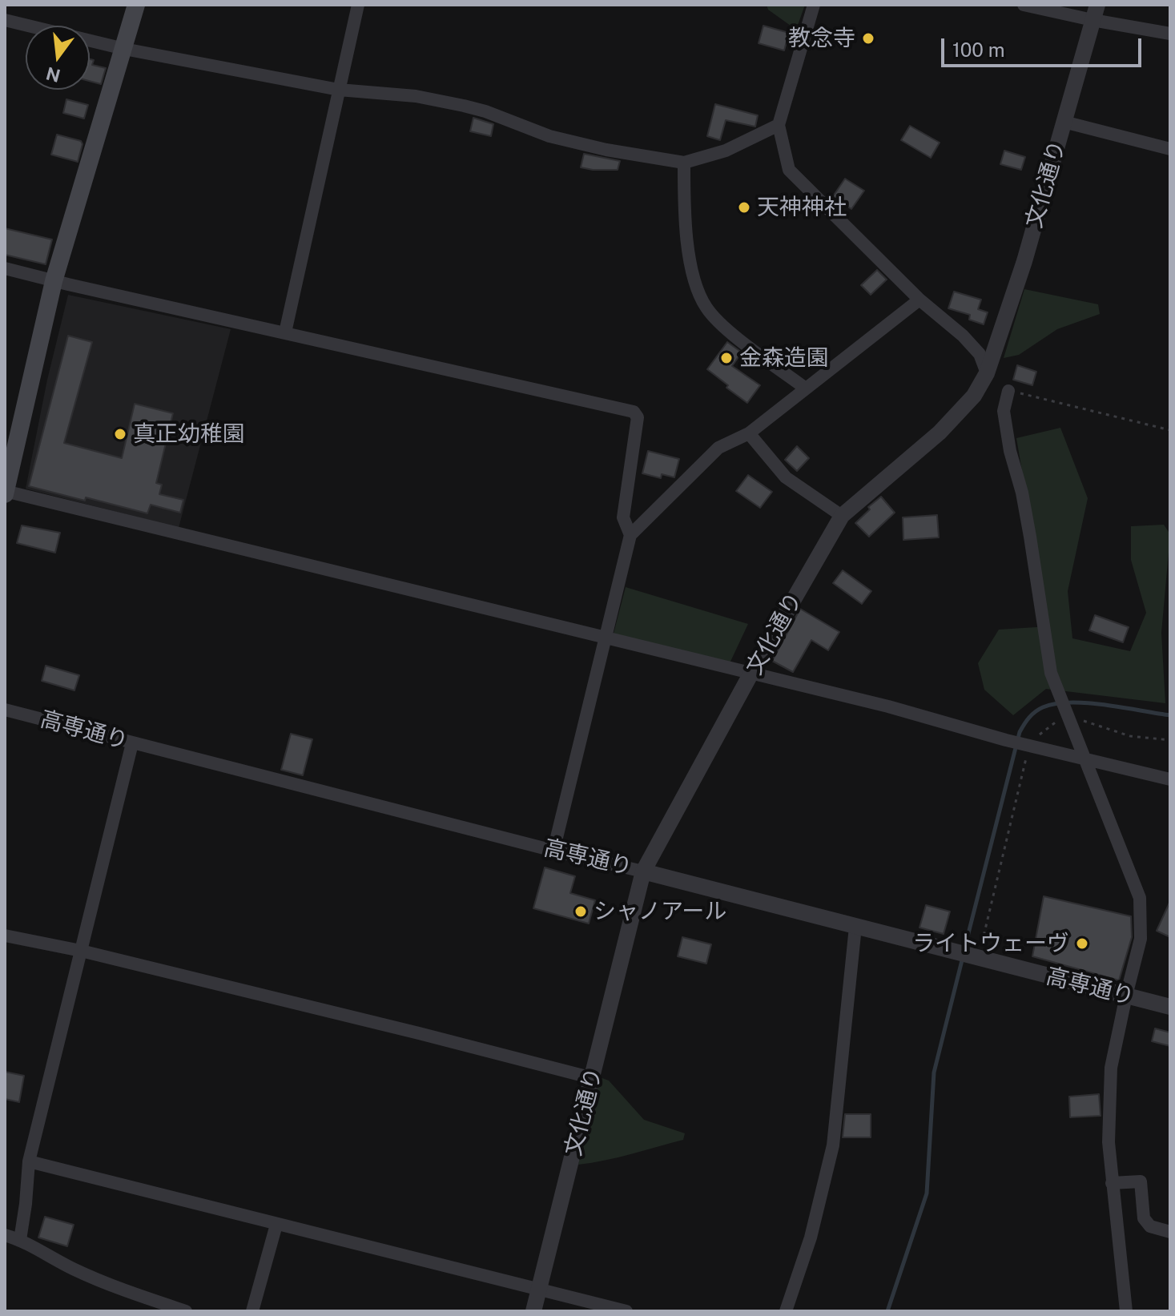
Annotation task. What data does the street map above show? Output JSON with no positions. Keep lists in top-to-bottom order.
{
  "streets": {
    "street": ["文化通り", "高専通り"]
  },
  "crossings": [
    ["文化通り", "高専通り"]
  ],
  "places": [
    "教念寺",
    "天神神社",
    "金森造園",
    "真正幼稚園",
    "シャノアール",
    "ライトウェーヴ"
  ],
  "scale_bar": "100 m",
  "north": "bottom"
}
